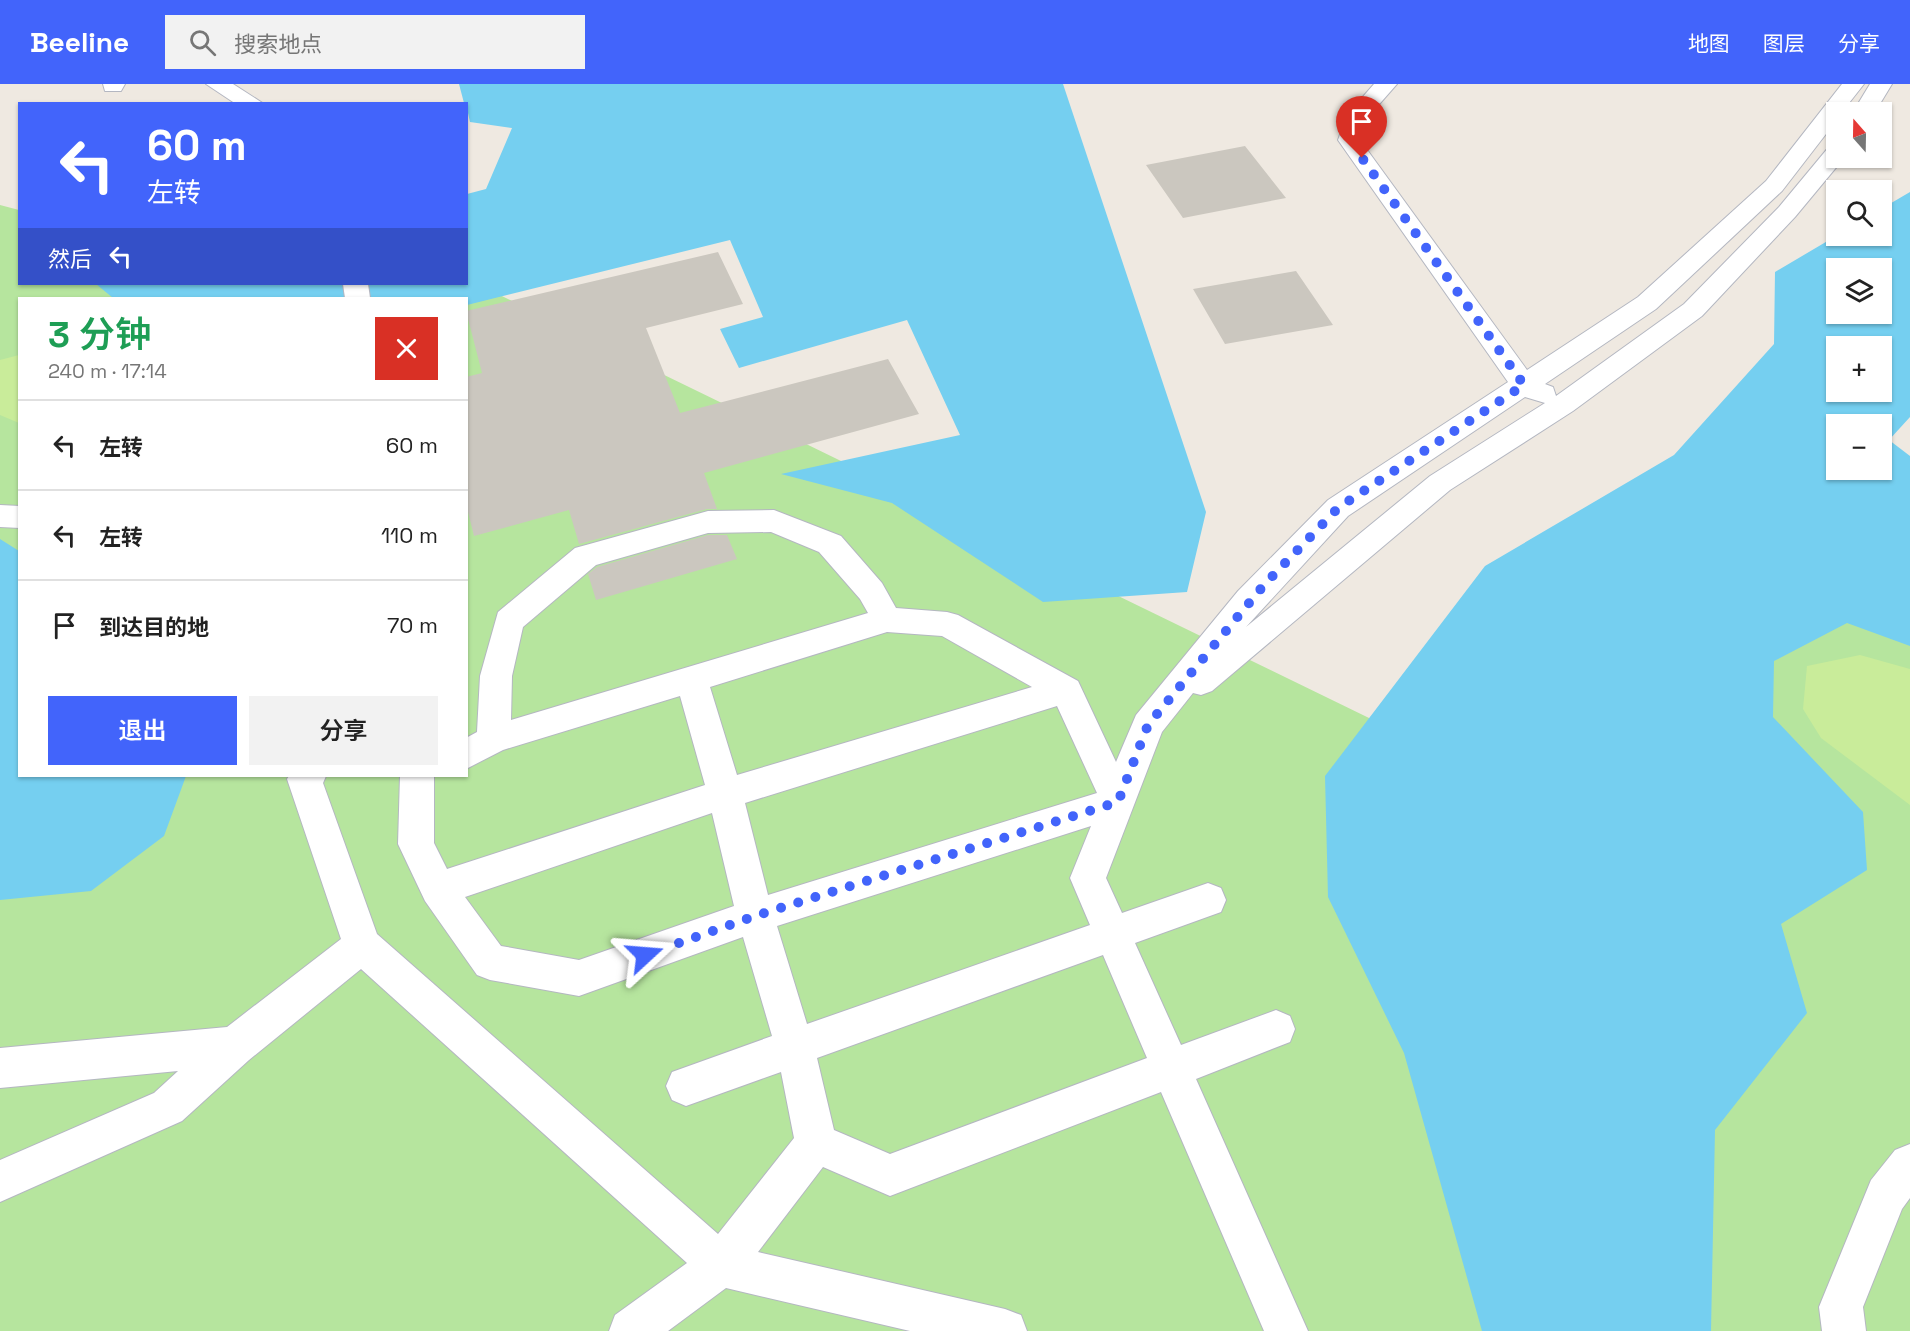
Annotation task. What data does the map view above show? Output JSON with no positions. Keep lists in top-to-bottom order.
{
  "north": "top",
  "page": {
    "header": "Beeline",
    "search": "搜索地点",
    "nav": ["地图", "图层", "分享"],
    "map_buttons": ["+", "−"],
    "turn": ["60 m", "左转"],
    "then": "然后",
    "heading": ["3 分钟", "240 m · 17:14"],
    "list": [
      {
        "name": "左转",
        "value": "60 m"
      },
      {
        "name": "左转",
        "value": "110 m"
      },
      {
        "name": "到达目的地",
        "value": "70 m"
      }
    ],
    "buttons": ["退出", "分享"]
  }
}
